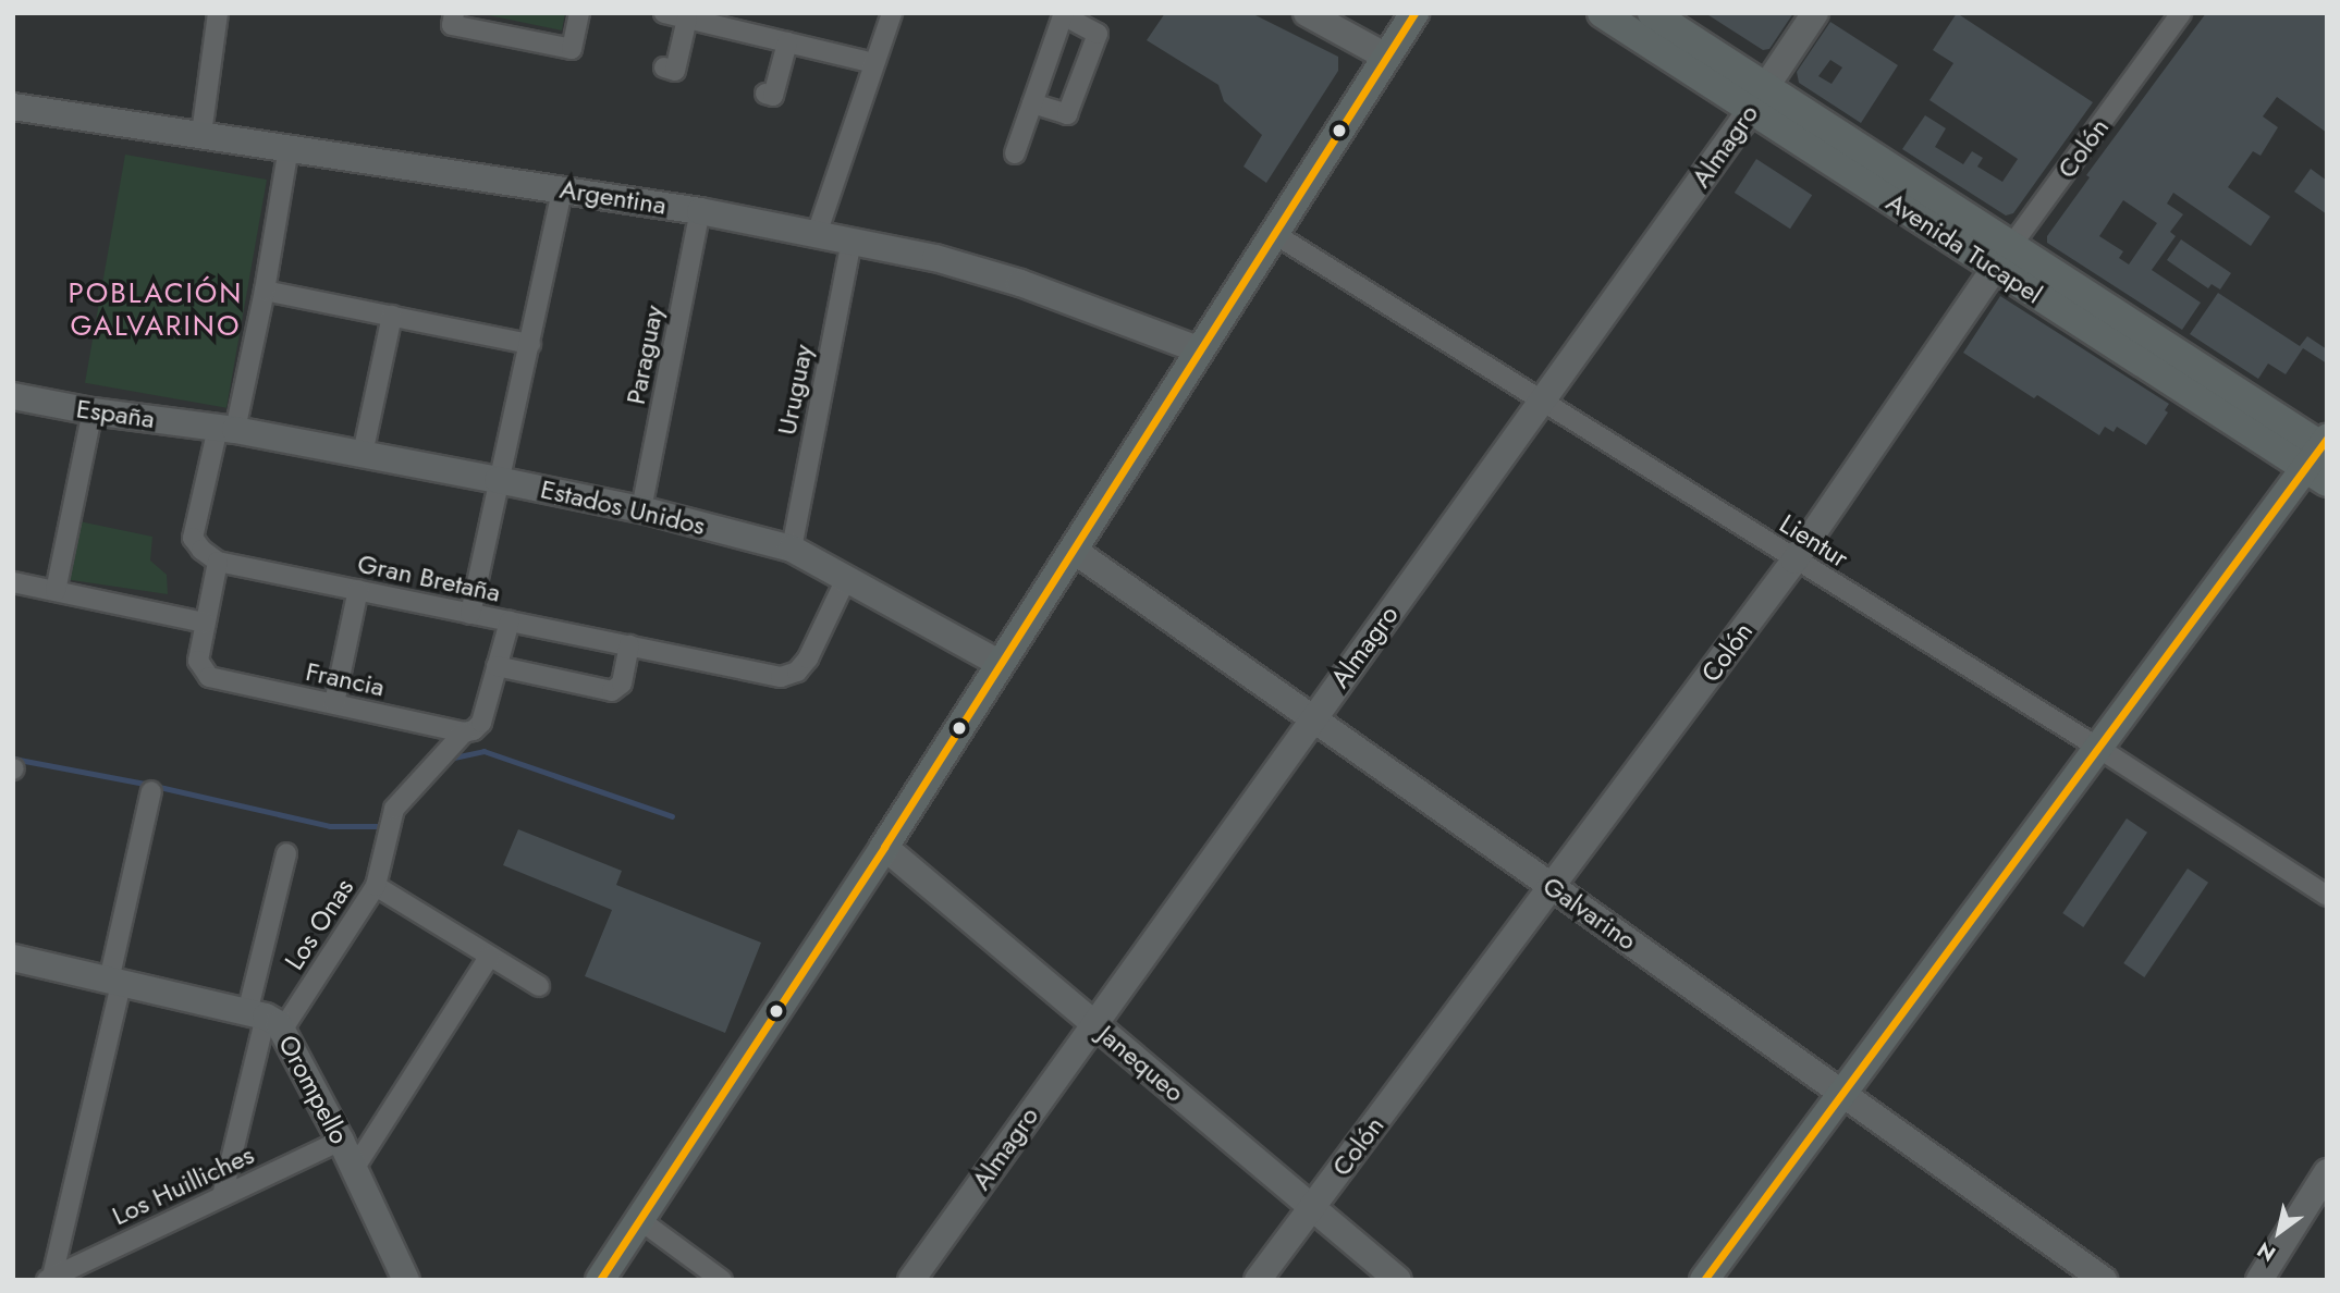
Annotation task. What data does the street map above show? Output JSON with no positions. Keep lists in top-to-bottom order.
{
  "streets": {
    "main road": ["Avenida Tucapel"],
    "street": [
      "Almagro",
      "Colón",
      "Argentina",
      "Paraguay",
      "Uruguay",
      "España",
      "Estados Unidos",
      "Lientur",
      "Gran Bretaña",
      "Francia",
      "Galvarino",
      "Los Onas",
      "Janequeo",
      "Orompello",
      "Los Huilliches"
    ]
  },
  "crossings": [
    ["Almagro", "Avenida Tucapel"],
    ["Almagro", "Lientur"],
    ["Almagro", "Galvarino"],
    ["Almagro", "Janequeo"],
    ["Colón", "Avenida Tucapel"],
    ["Colón", "Lientur"],
    ["Colón", "Galvarino"],
    ["Colón", "Janequeo"],
    ["Argentina", "Paraguay"],
    ["Argentina", "Uruguay"],
    ["Paraguay", "Estados Unidos"],
    ["Uruguay", "Estados Unidos"],
    ["España", "Estados Unidos"],
    ["Estados Unidos", "Gran Bretaña"],
    ["Gran Bretaña", "Francia"],
    ["Francia", "Los Onas"],
    ["Los Onas", "Orompello"],
    ["Los Onas", "Los Huilliches"],
    ["Orompello", "Los Huilliches"]
  ],
  "districts": ["POBLACIÓN GALVARINO"],
  "north": "bottom left"
}
